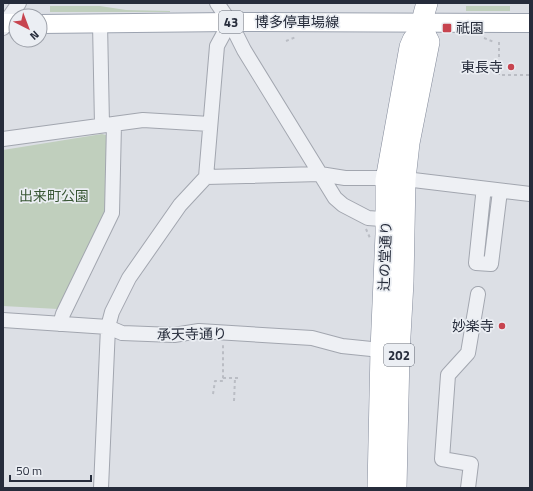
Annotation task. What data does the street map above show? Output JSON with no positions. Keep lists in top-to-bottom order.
{
  "streets": {
    "highway": ["辻の堂通り", "202"],
    "main road": ["43", "博多停車場線"],
    "street": ["承天寺通り"]
  },
  "crossings": [
    ["博多停車場線", "辻の堂通り"],
    ["辻の堂通り", "承天寺通り"]
  ],
  "parks": ["出来町公園"],
  "places": {
    "transit": ["祇園"],
    "other": ["東長寺", "妙楽寺"]
  },
  "scale_bar": "50 m",
  "north": "bottom right"
}
